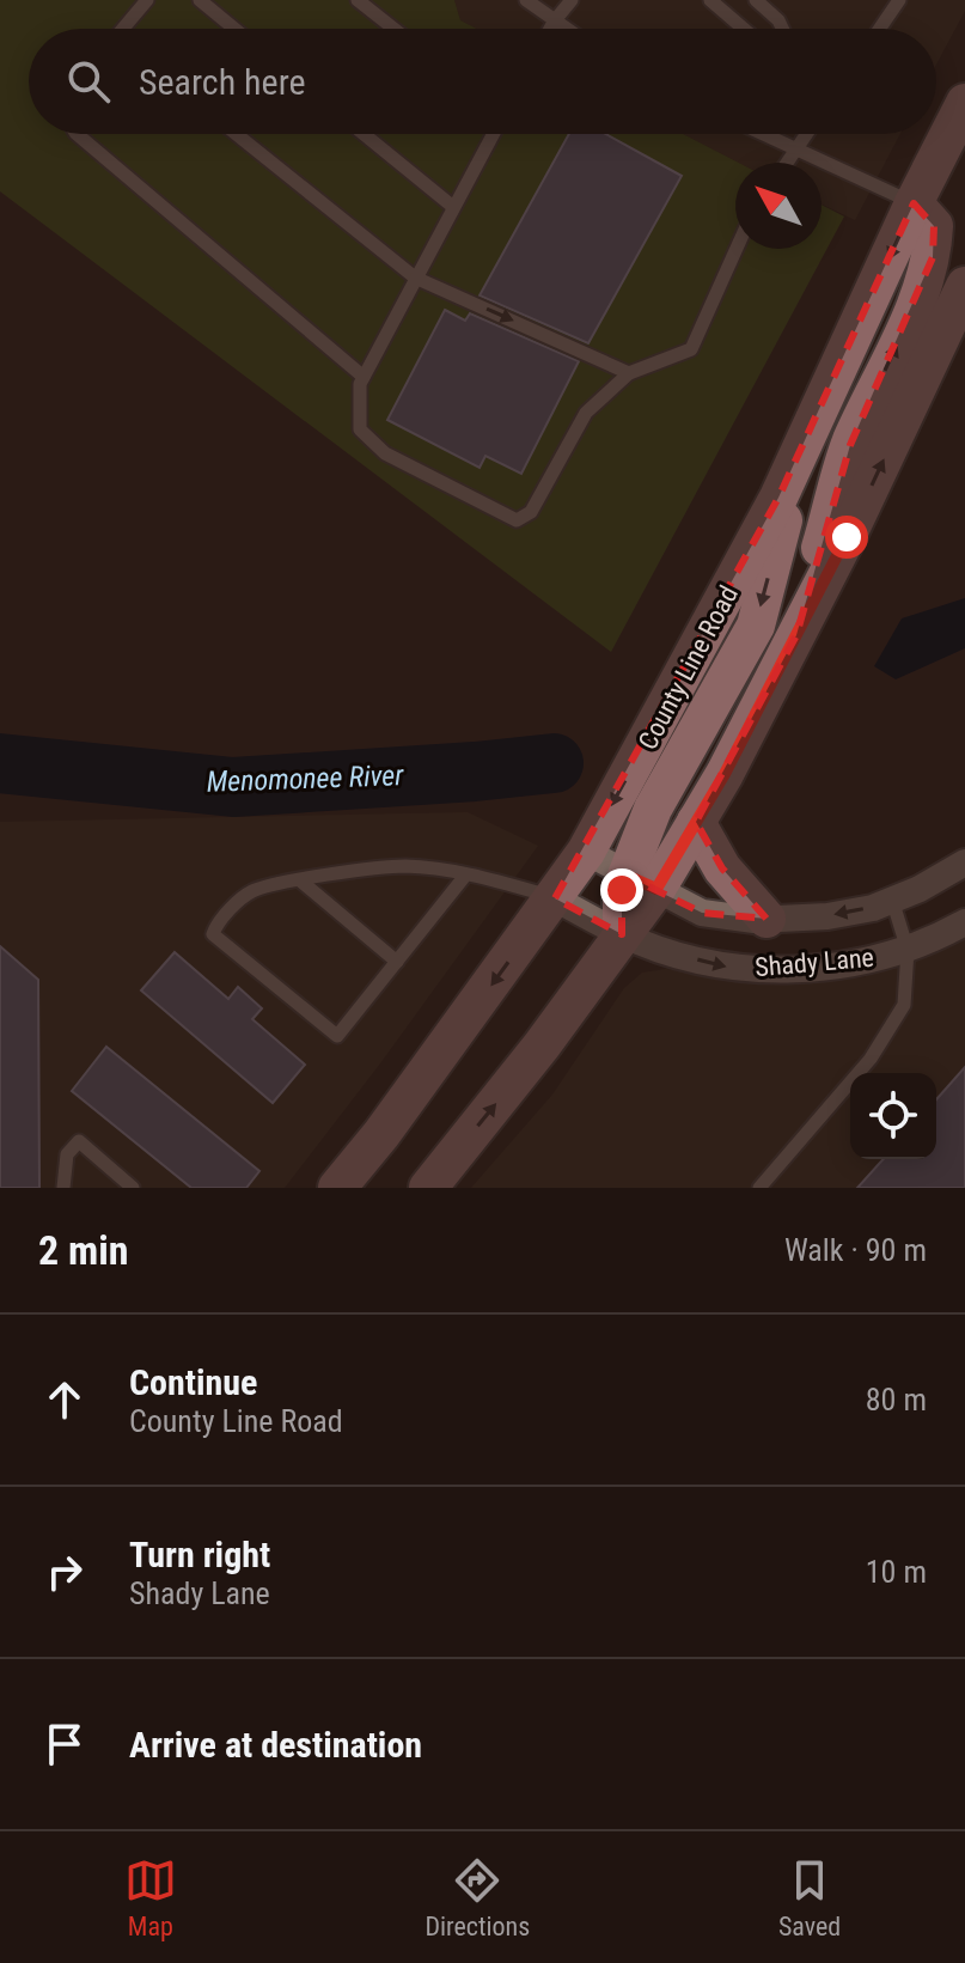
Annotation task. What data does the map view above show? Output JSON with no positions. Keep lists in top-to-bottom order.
{
  "streets": {
    "main road": ["County Line Road"],
    "street": ["Shady Lane"]
  },
  "crossings": [
    ["County Line Road", "Shady Lane"]
  ],
  "water": ["Menomonee River"],
  "north": "top left",
  "page": {
    "search": "Search here",
    "heading": ["2 min", "Walk · 90 m"],
    "list": [
      ["Continue", "County Line Road", "80 m"],
      ["Turn right", "Shady Lane", "10 m"],
      "Arrive at destination"
    ],
    "nav": ["Map", "Directions", "Saved"]
  }
}
